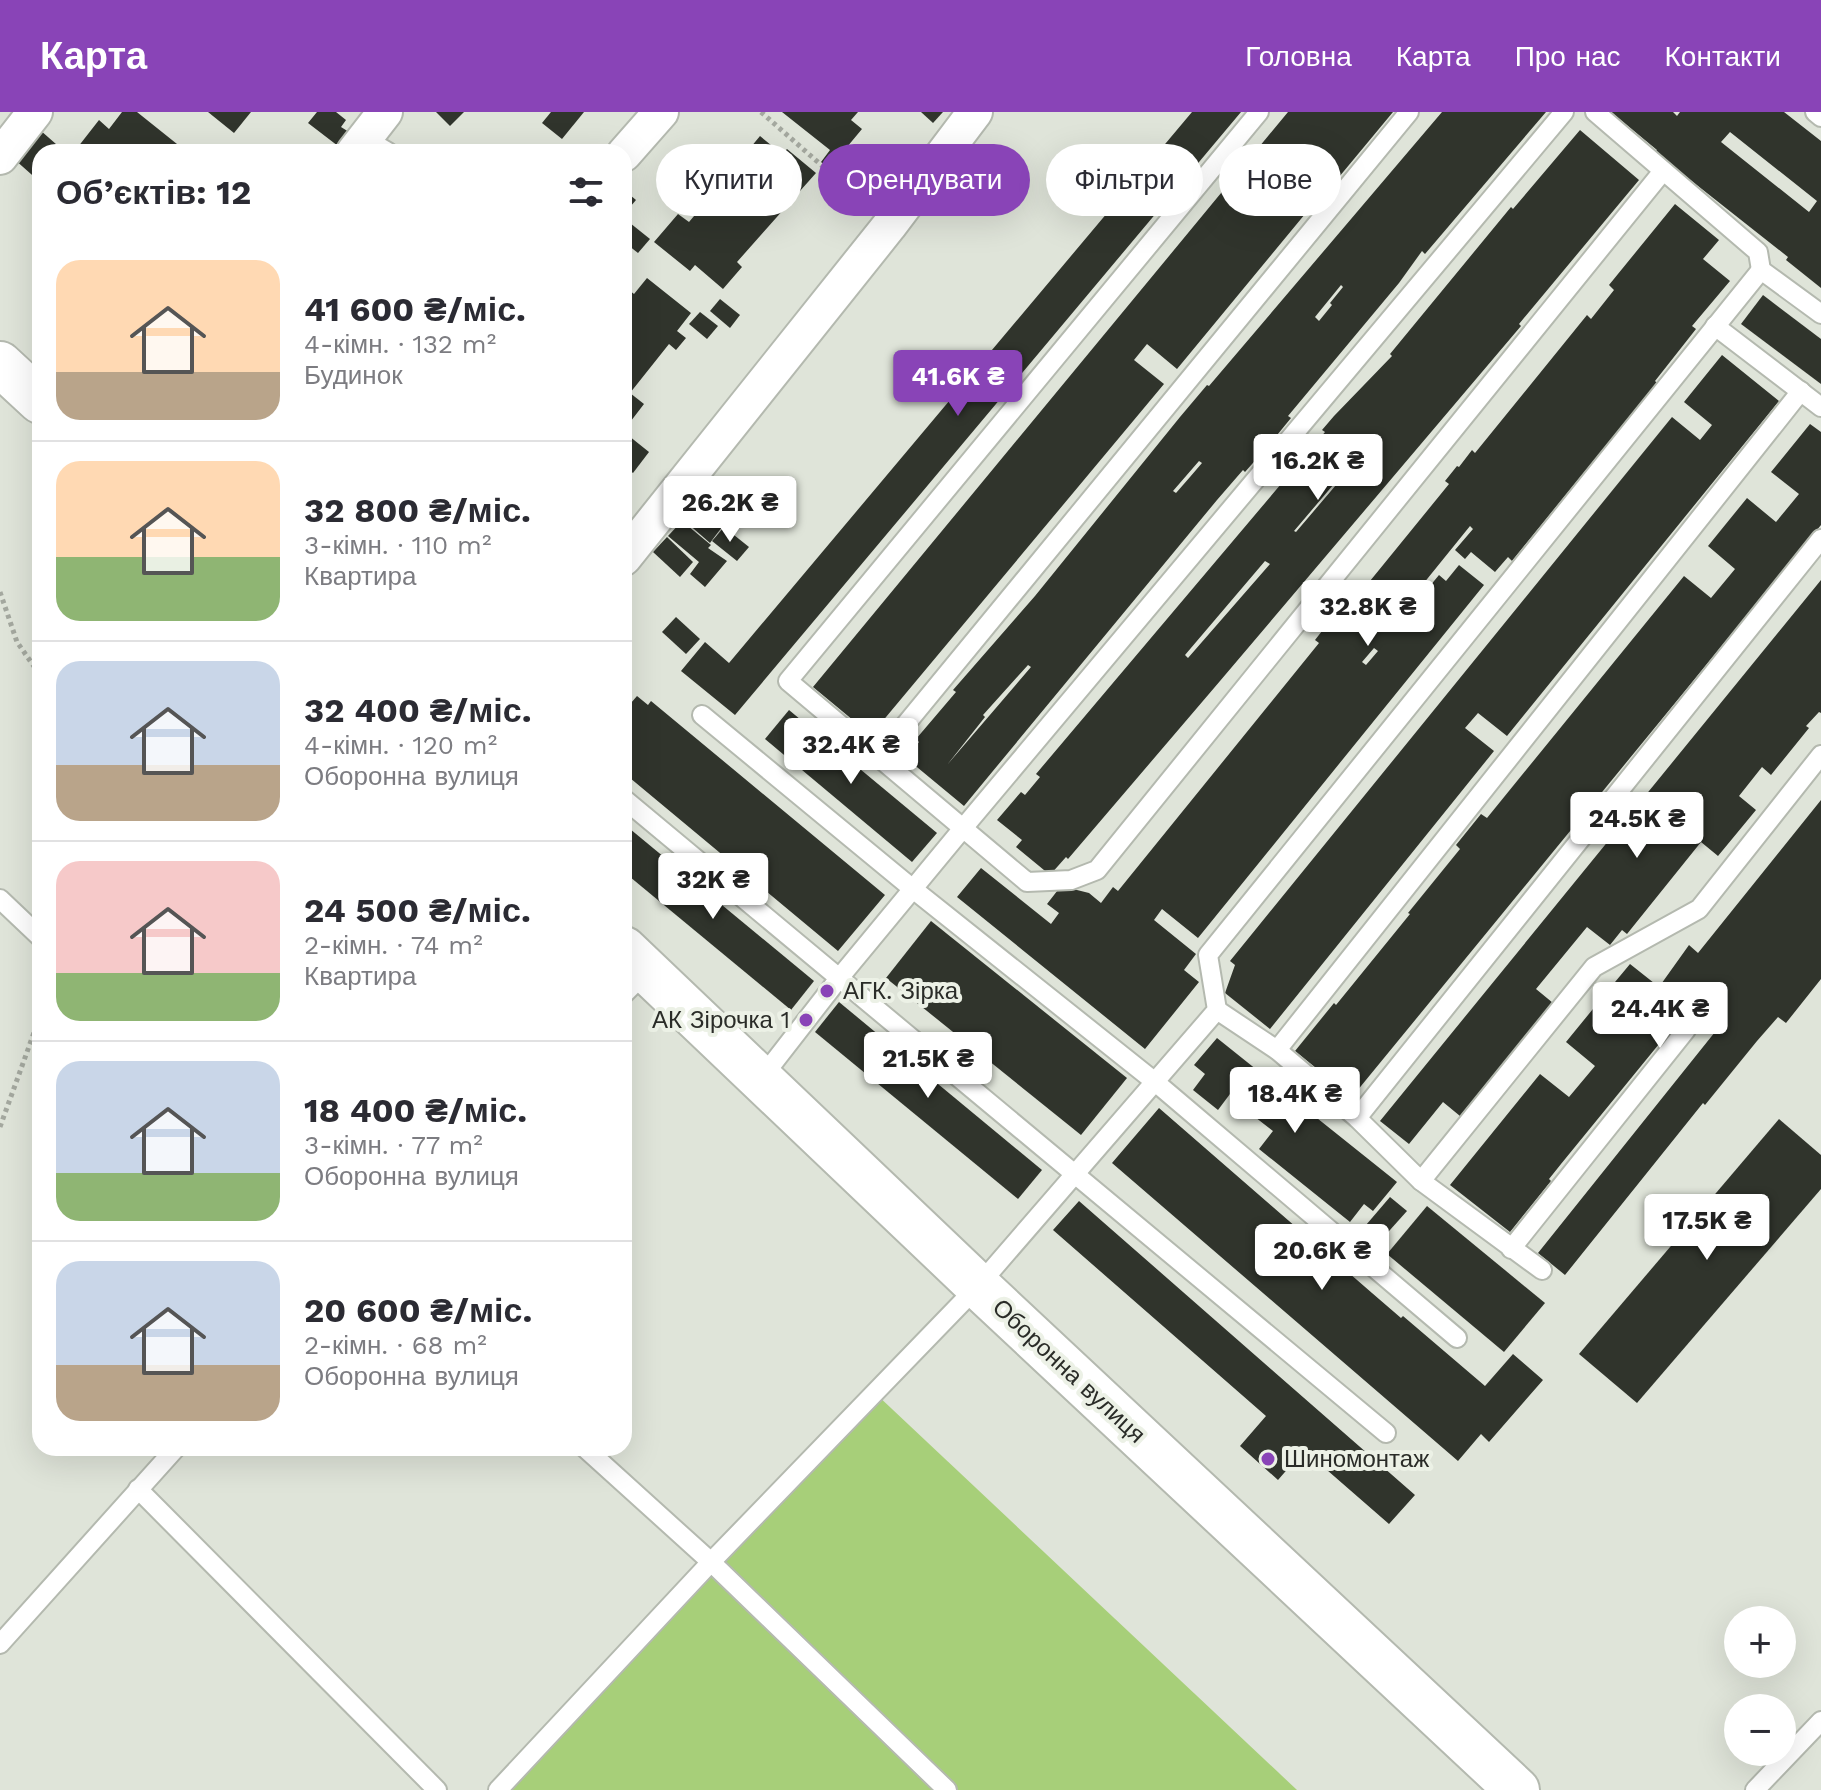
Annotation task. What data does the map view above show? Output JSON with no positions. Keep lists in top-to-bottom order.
{
  "streets": {
    "street": ["Оборонна вулиця"]
  },
  "places": ["АГК. Зірка", "АК Зірочка 1", "Шиномонтаж"],
  "page": {
    "header": "Карта",
    "nav": [
      "Головна",
      "Карта",
      "Про нас",
      "Контакти"
    ],
    "chip": [
      "Купити",
      "Орендувати",
      "Фільтри",
      "Нове"
    ],
    "heading": "Об’єктів: 12",
    "list": [
      {
        "name": "41 600 ₴/міс.",
        "note": "4-кімн. · 132 m² · Будинок"
      },
      {
        "name": "32 800 ₴/міс.",
        "note": "3-кімн. · 110 m² · Квартира"
      },
      {
        "name": "32 400 ₴/міс.",
        "note": "4-кімн. · 120 m² · Оборонна вулиця"
      },
      {
        "name": "24 500 ₴/міс.",
        "note": "2-кімн. · 74 m² · Квартира"
      },
      {
        "name": "18 400 ₴/міс.",
        "note": "3-кімн. · 77 m² · Оборонна вулиця"
      },
      {
        "name": "20 600 ₴/міс.",
        "note": "2-кімн. · 68 m² · Оборонна вулиця"
      }
    ],
    "price": [
      "41.6K ₴",
      "16.2K ₴",
      "26.2K ₴",
      "32.8K ₴",
      "32.4K ₴",
      "24.5K ₴",
      "32K ₴",
      "24.4K ₴",
      "21.5K ₴",
      "18.4K ₴",
      "17.5K ₴",
      "20.6K ₴"
    ],
    "map_buttons": ["+", "−"]
  }
}
